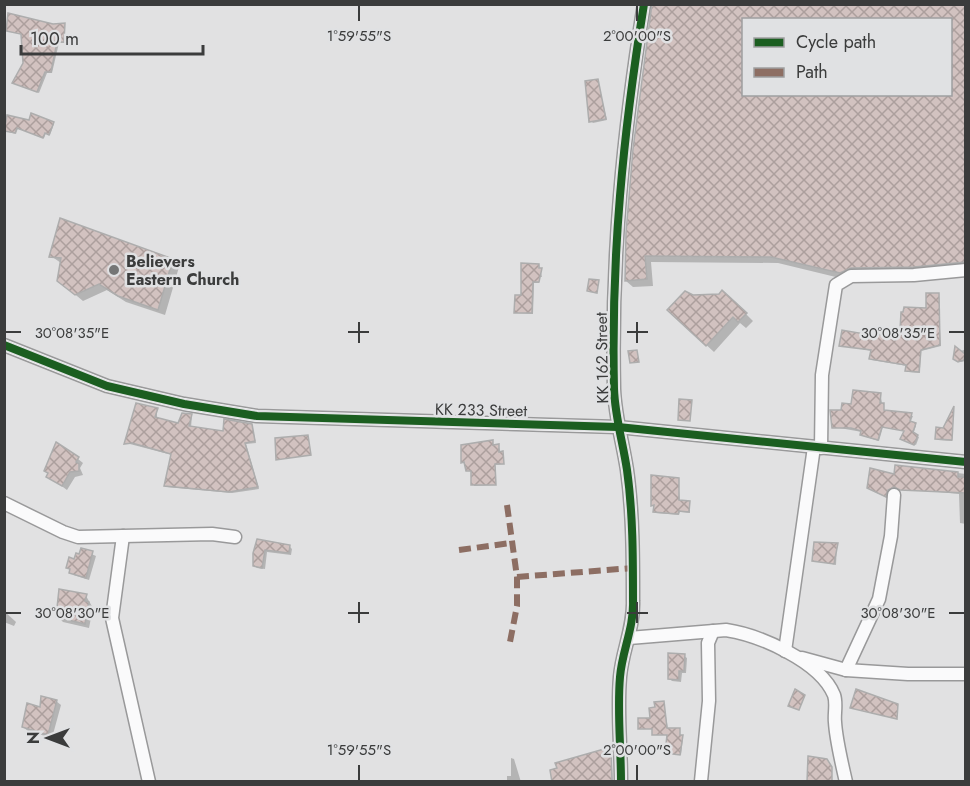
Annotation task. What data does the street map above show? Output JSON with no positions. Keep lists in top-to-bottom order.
{
  "streets": {
    "street": ["KK 162 Street", "KK 233 Street"]
  },
  "crossings": [
    ["KK 162 Street", "KK 233 Street"]
  ],
  "places": ["Believers Eastern Church"],
  "legend": ["Cycle path", "Path"],
  "scale_bar": "100 m",
  "north": "left",
  "coordinates": [
    "1°59'55\"S",
    "2°00'00\"S",
    "30°08'35\"E",
    "30°08'30\"E"
  ]
}
